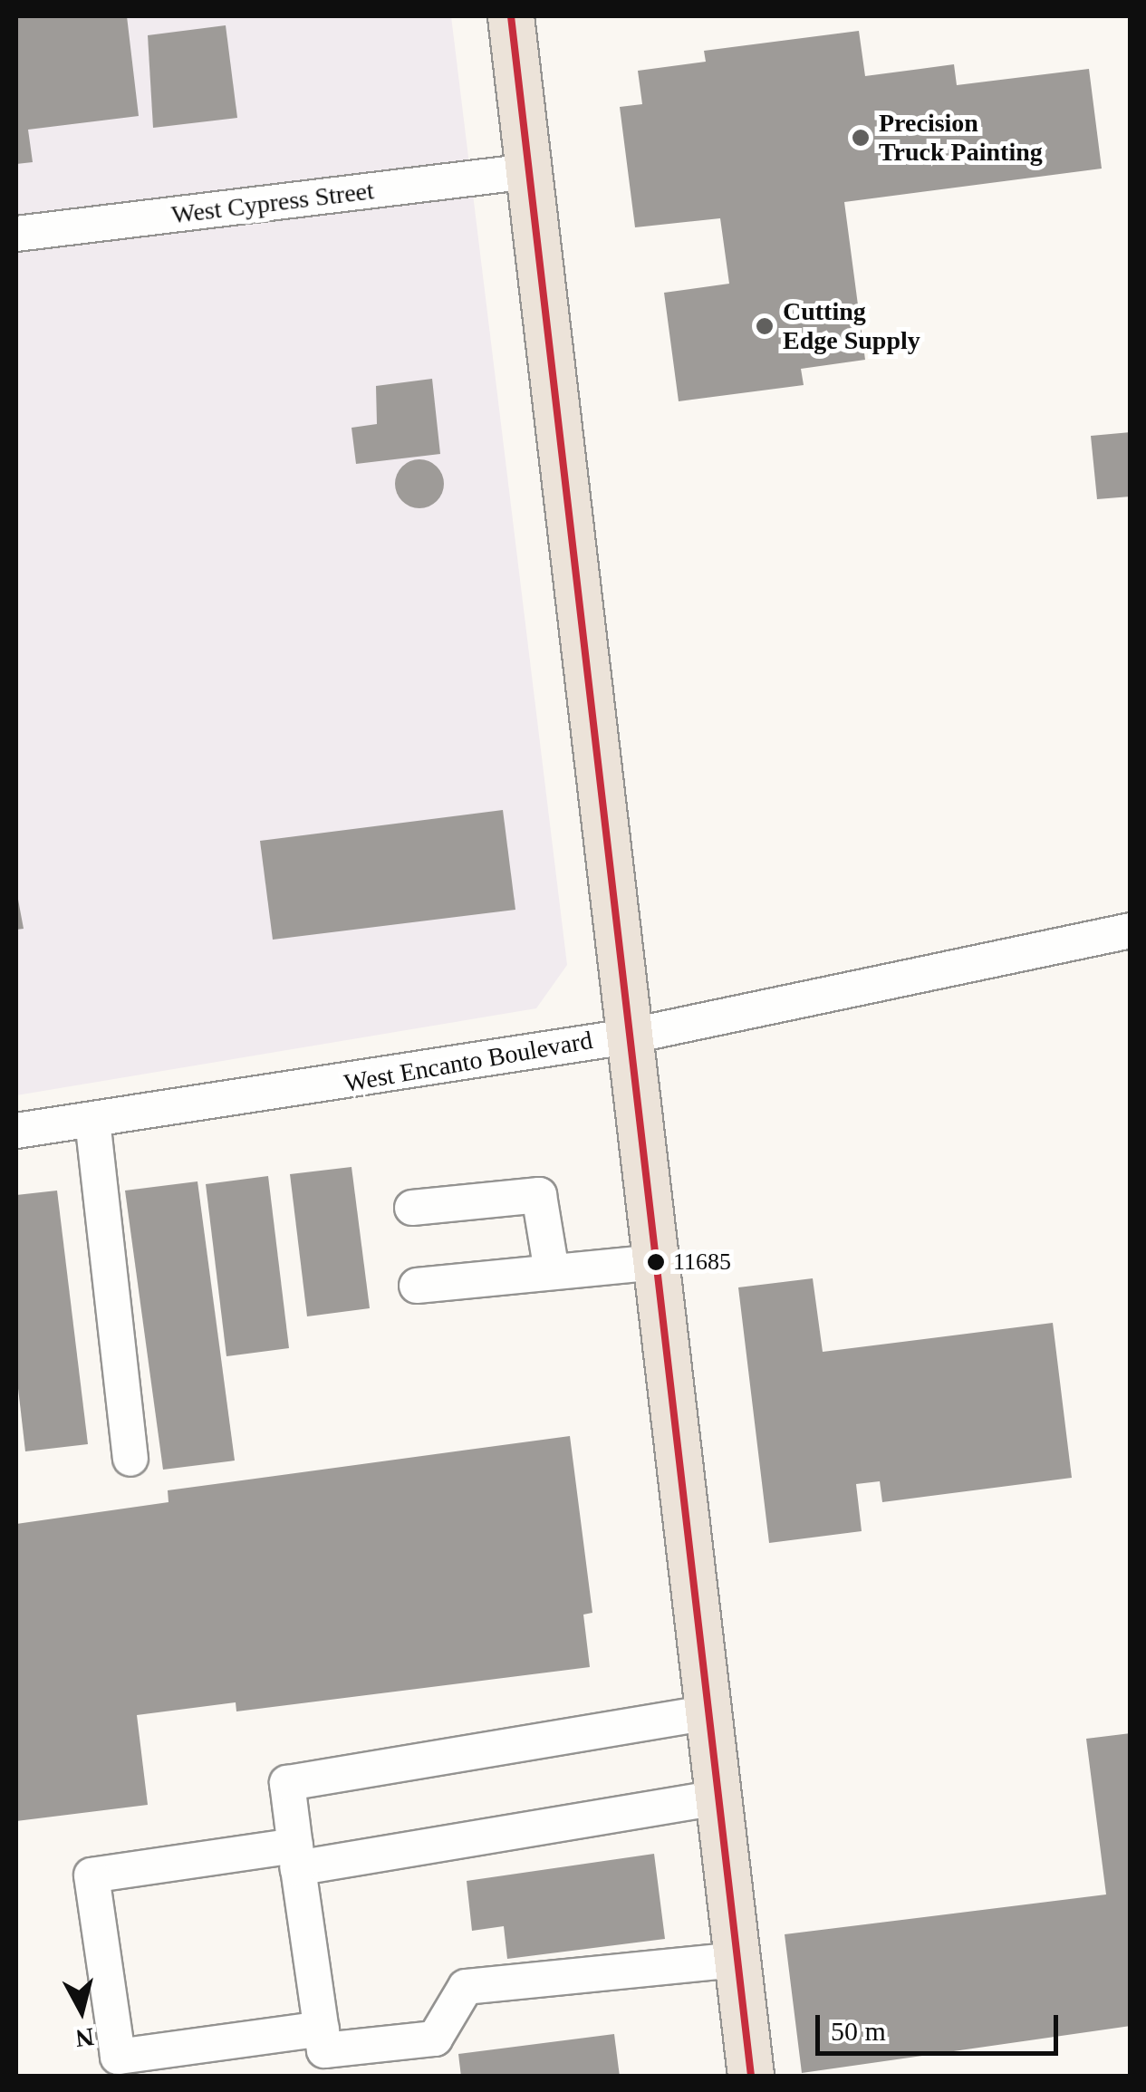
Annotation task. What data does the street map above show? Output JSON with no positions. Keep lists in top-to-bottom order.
{
  "streets": {
    "street": ["West Cypress Street", "West Encanto Boulevard"]
  },
  "places": ["Precision Truck Painting", "Cutting Edge Supply", "11685"],
  "scale_bar": "50 m",
  "north": "bottom"
}
